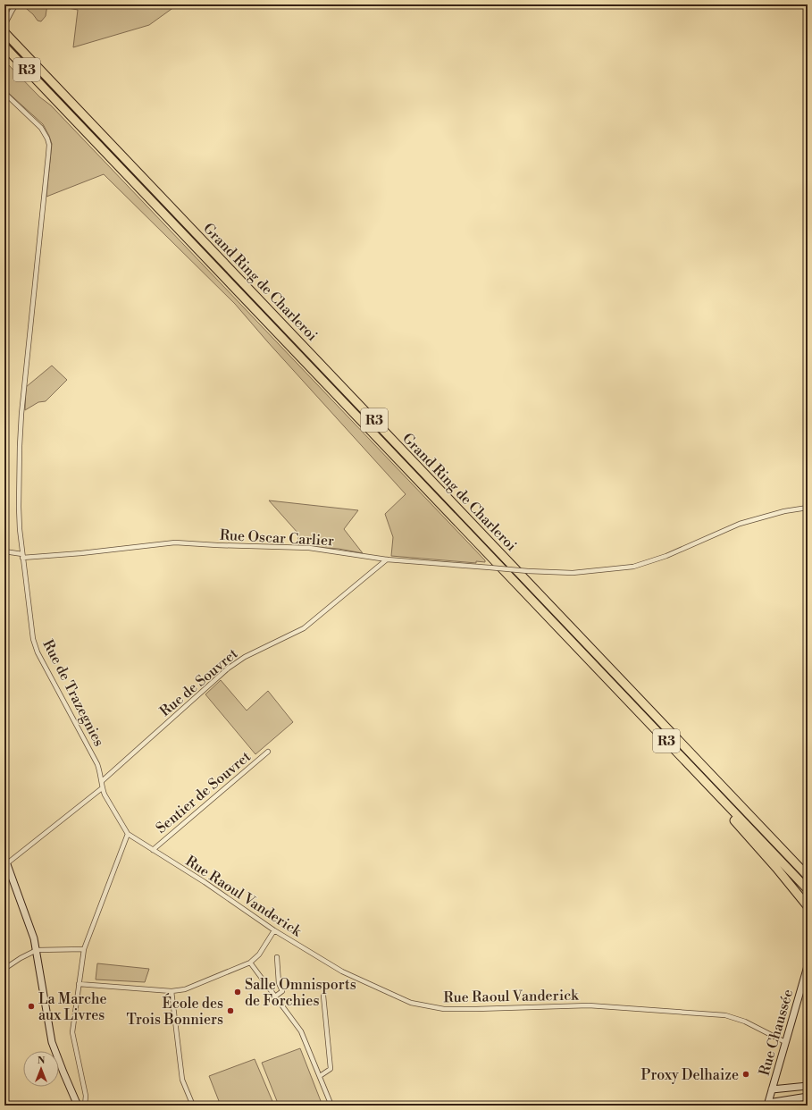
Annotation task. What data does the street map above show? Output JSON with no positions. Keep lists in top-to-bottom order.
{
  "streets": {
    "highway": ["R3", "Grand Ring de Charleroi"],
    "street": [
      "Rue Oscar Carlier",
      "Rue de Souvret",
      "Rue de Trazegnies",
      "Sentier de Souvret",
      "Rue Raoul Vanderick",
      "Rue Chaussée"
    ]
  },
  "crossings": [
    ["Rue Oscar Carlier", "Rue de Souvret"],
    ["Rue Oscar Carlier", "Rue de Trazegnies"],
    ["Rue de Souvret", "Rue de Trazegnies"],
    ["Rue de Trazegnies", "Rue Raoul Vanderick"],
    ["Sentier de Souvret", "Rue Raoul Vanderick"],
    ["Rue Raoul Vanderick", "Rue Chaussée"]
  ],
  "places": [
    "Salle Omnisports de Forchies",
    "La Marche aux Livres",
    "École des Trois Bonniers",
    "Proxy Delhaize"
  ],
  "north": "top"
}
